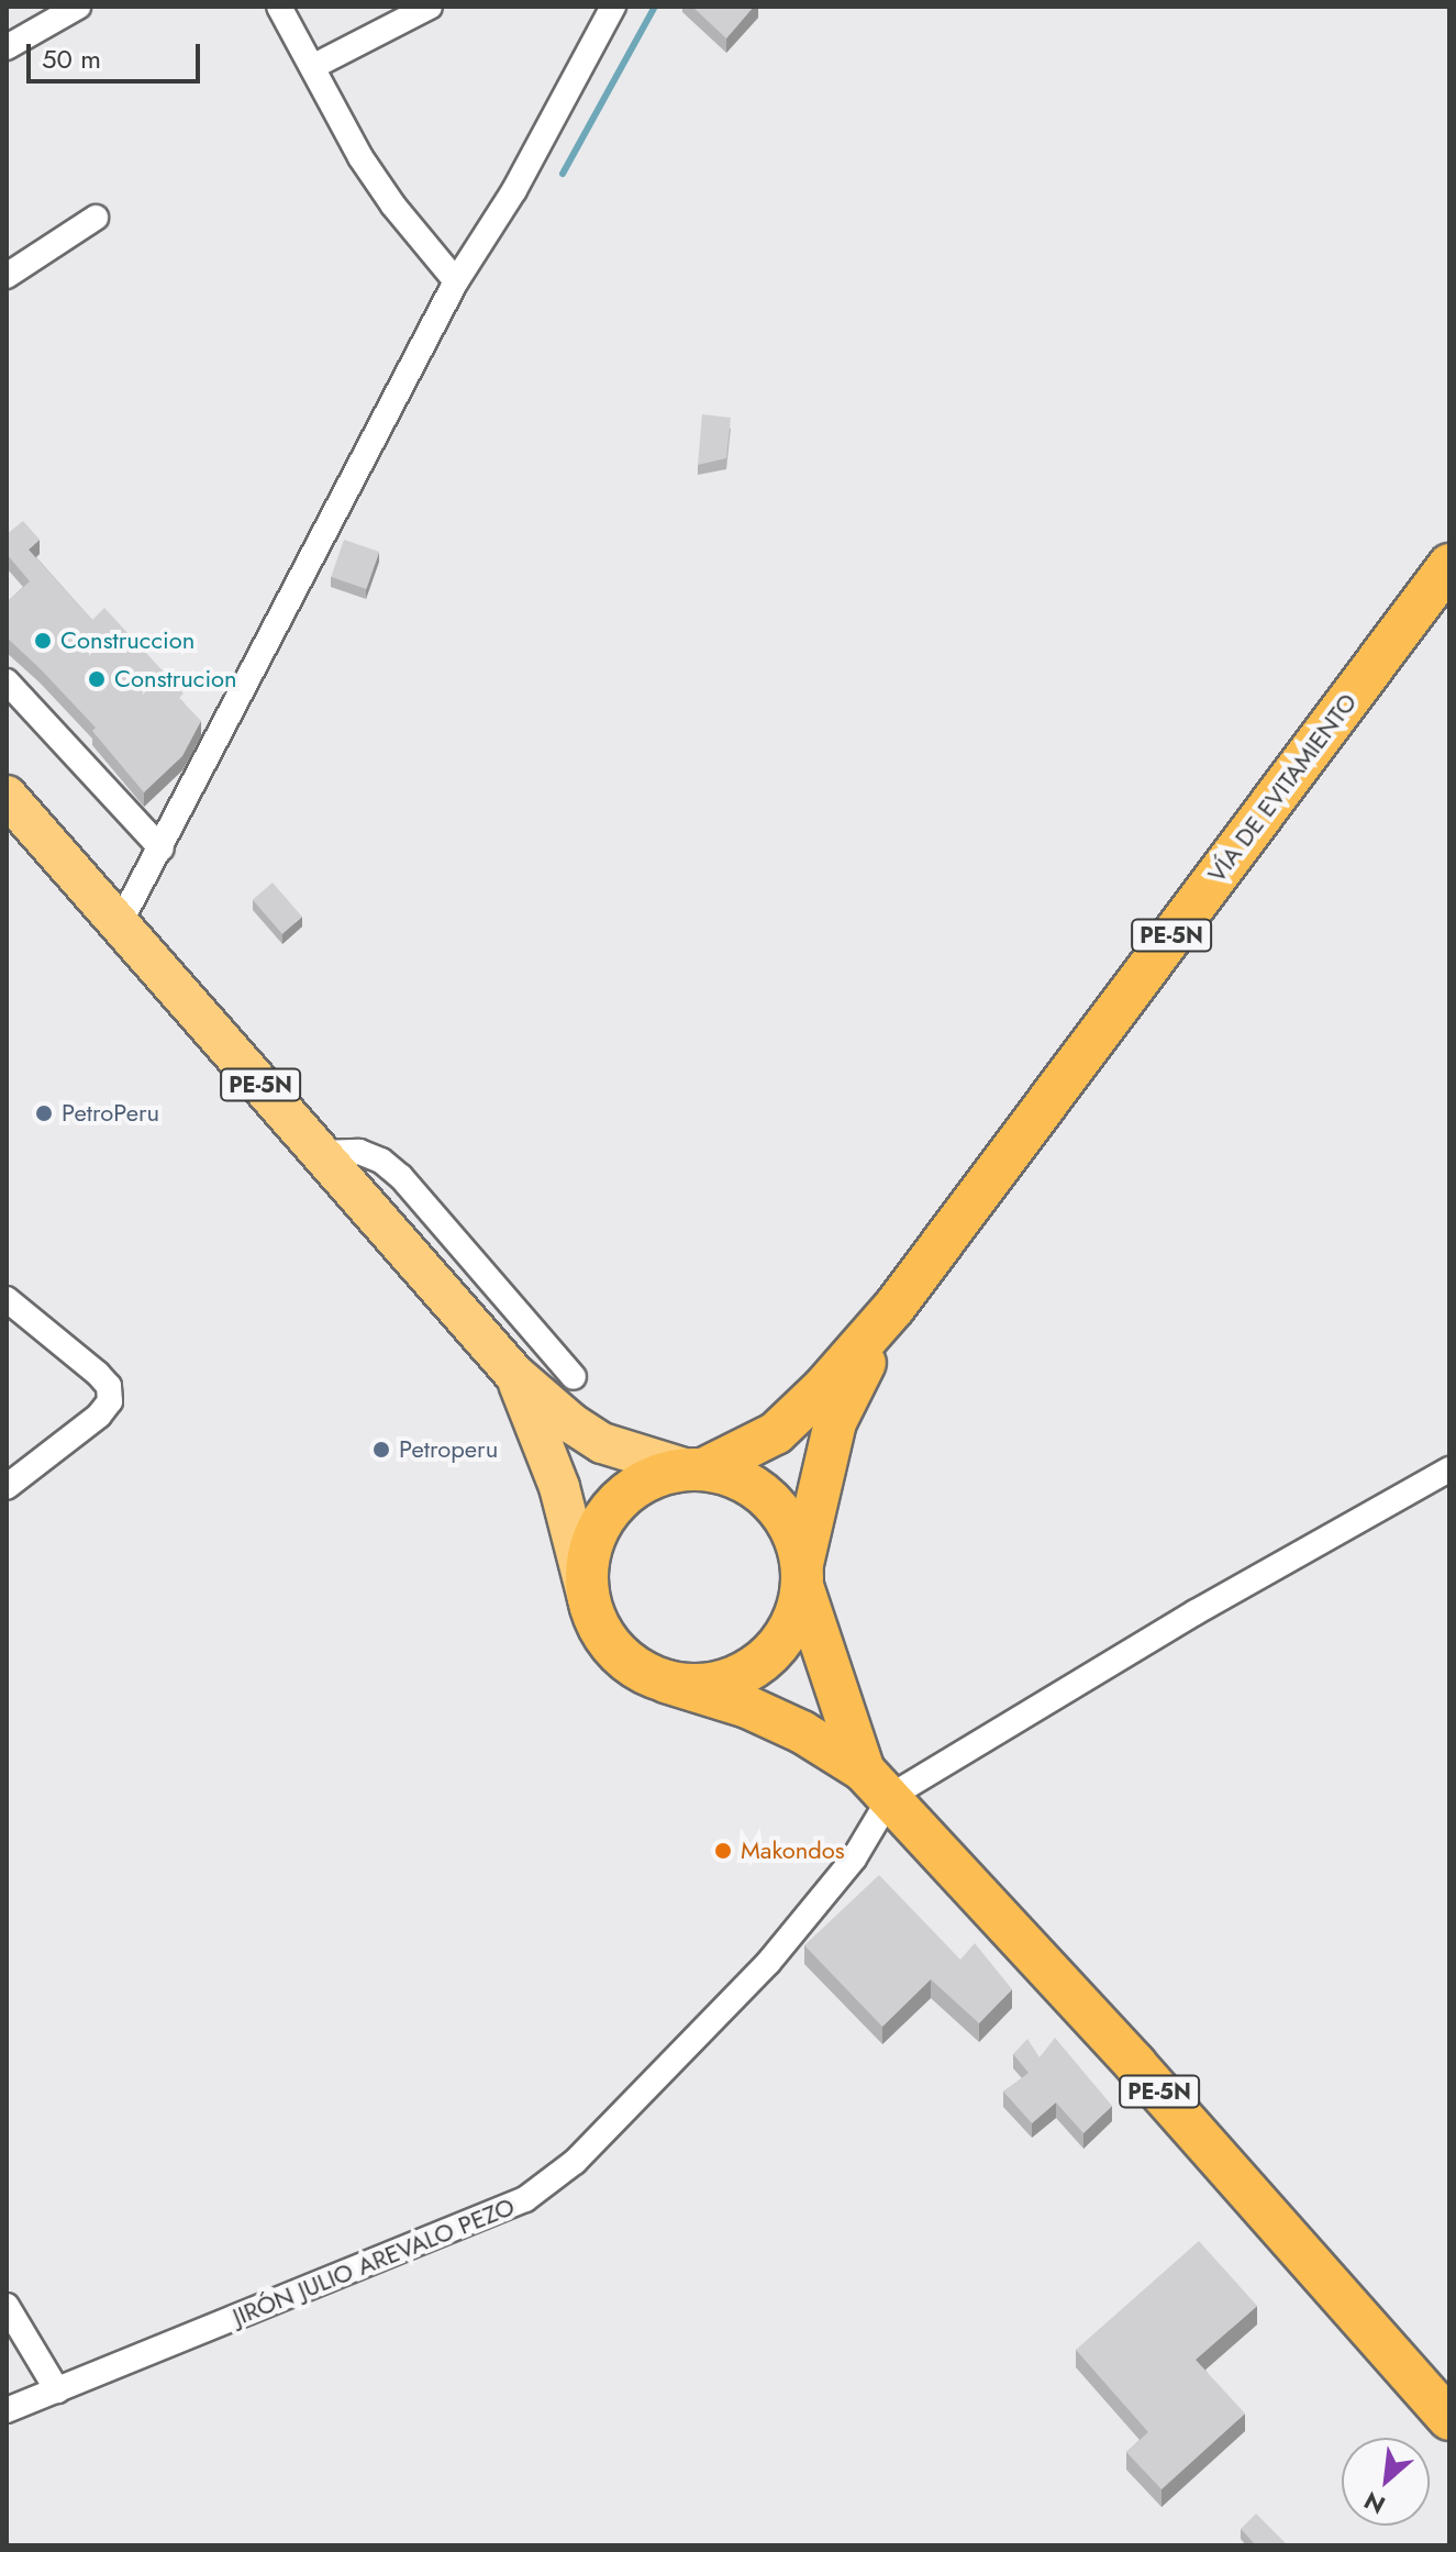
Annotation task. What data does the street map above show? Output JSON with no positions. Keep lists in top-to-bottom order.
{
  "streets": {
    "highway": ["VÍA DE EVITAMIENTO", "PE-5N"],
    "street": ["JIRÓN JULIO AREVALO PEZO"]
  },
  "crossings": [
    ["VÍA DE EVITAMIENTO", "PE-5N"],
    ["PE-5N", "JIRÓN JULIO AREVALO PEZO"]
  ],
  "places": [
    "Construccion",
    "Construcion",
    "PetroPeru",
    "Petroperu",
    "Makondos"
  ],
  "scale_bar": "50 m",
  "north": "bottom left"
}
